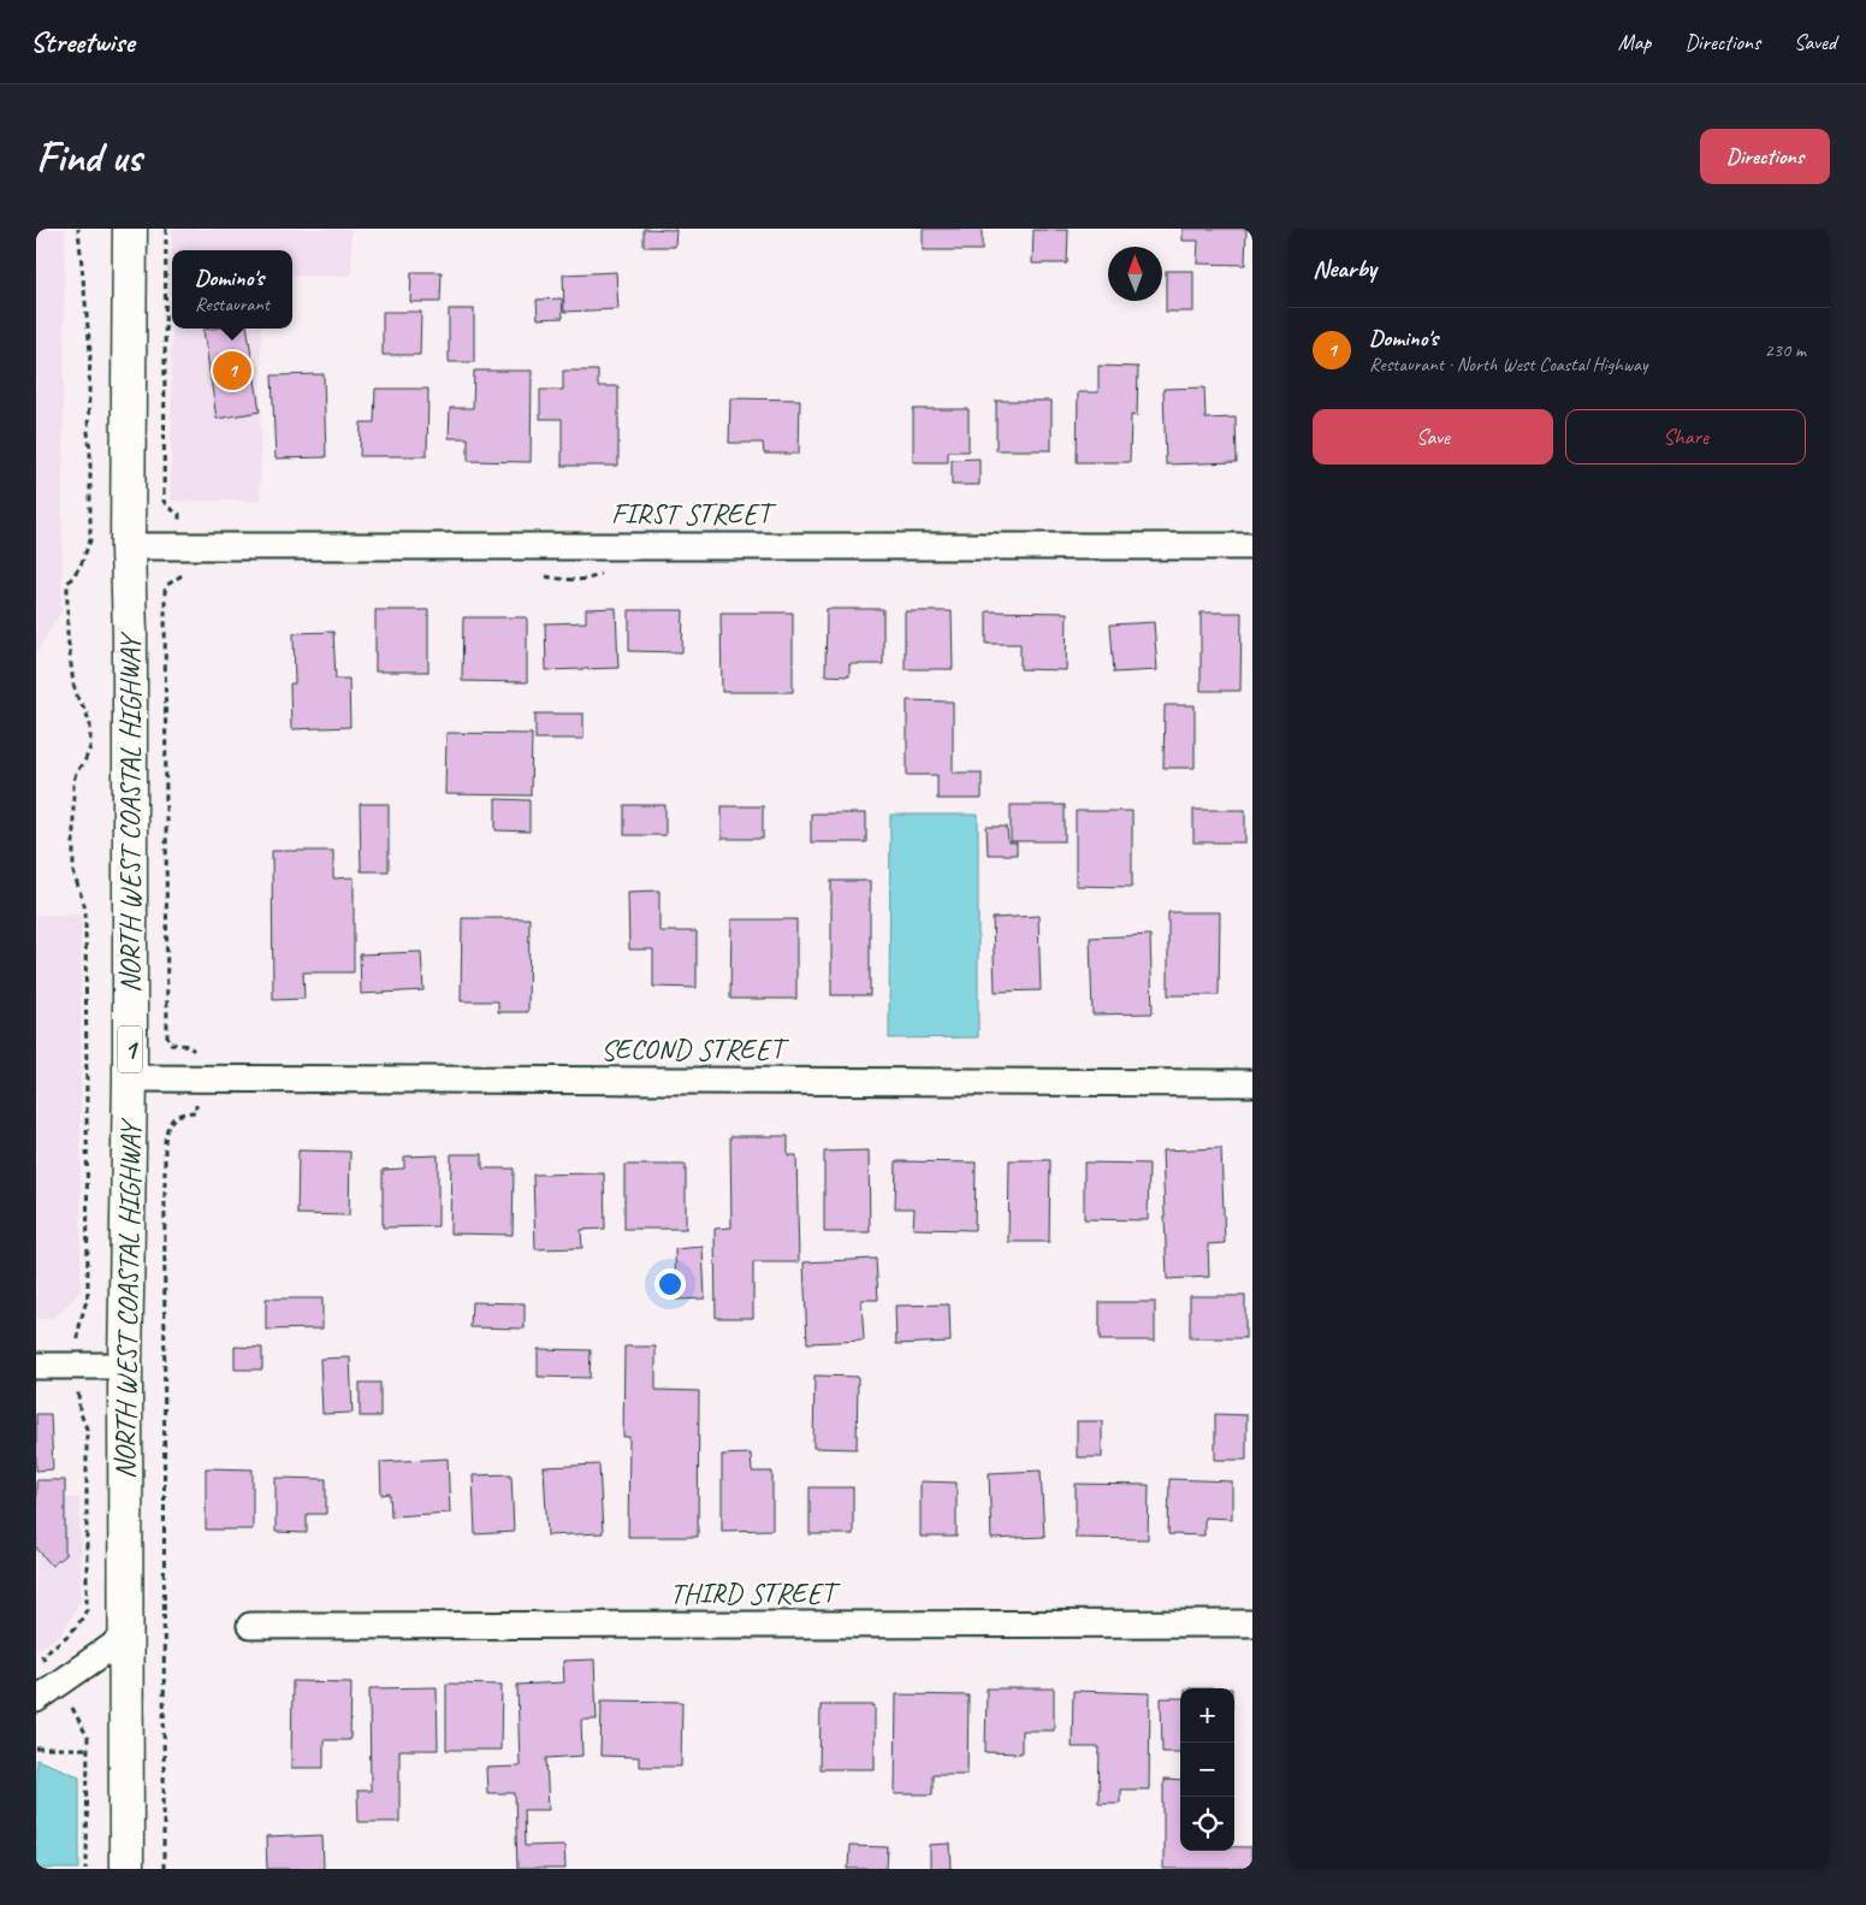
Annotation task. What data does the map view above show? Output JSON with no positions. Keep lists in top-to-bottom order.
{
  "streets": {
    "highway": ["NORTH WEST COASTAL HIGHWAY", "1"],
    "street": ["FIRST STREET", "SECOND STREET", "THIRD STREET"]
  },
  "crossings": [
    ["FIRST STREET", "NORTH WEST COASTAL HIGHWAY"],
    ["NORTH WEST COASTAL HIGHWAY", "SECOND STREET"]
  ],
  "north": "top",
  "page": {
    "header": "Streetwise",
    "nav": ["Map", "Directions", "Saved"],
    "buttons": [
      "Directions",
      ["Save", "Share"]
    ],
    "title": "Find us",
    "heading": "Nearby",
    "popup": ["Domino's", "Restaurant"],
    "list": [
      {
        "mark": "1",
        "name": "Domino's",
        "note": "Restaurant · North West Coastal Highway",
        "value": "230 m"
      }
    ],
    "pins": "1",
    "map_buttons": ["+", "−"]
  }
}
